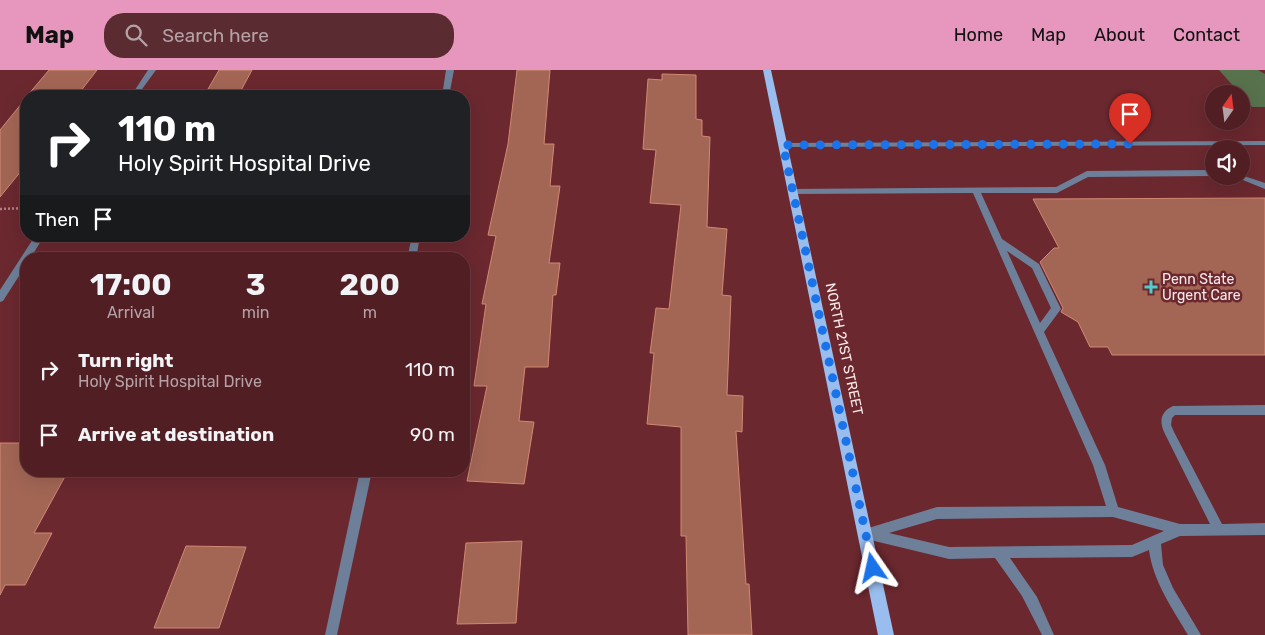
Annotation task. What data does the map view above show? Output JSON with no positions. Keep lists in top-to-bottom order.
{
  "streets": {
    "main road": ["NORTH 21ST STREET"]
  },
  "places": {
    "health": ["Penn State Urgent Care"]
  },
  "north": "top",
  "page": {
    "header": "Map",
    "search": "Search here",
    "nav": [
      "Home",
      "Map",
      "About",
      "Contact"
    ],
    "turn": ["110 m", "Holy Spirit Hospital Drive"],
    "then": "Then",
    "eta": [
      "17:00",
      "Arrival",
      "3",
      "min",
      "200",
      "m"
    ],
    "list": [
      {
        "name": "Turn right",
        "note": "Holy Spirit Hospital Drive",
        "value": "110 m"
      },
      {
        "name": "Arrive at destination",
        "value": "90 m"
      }
    ]
  }
}
